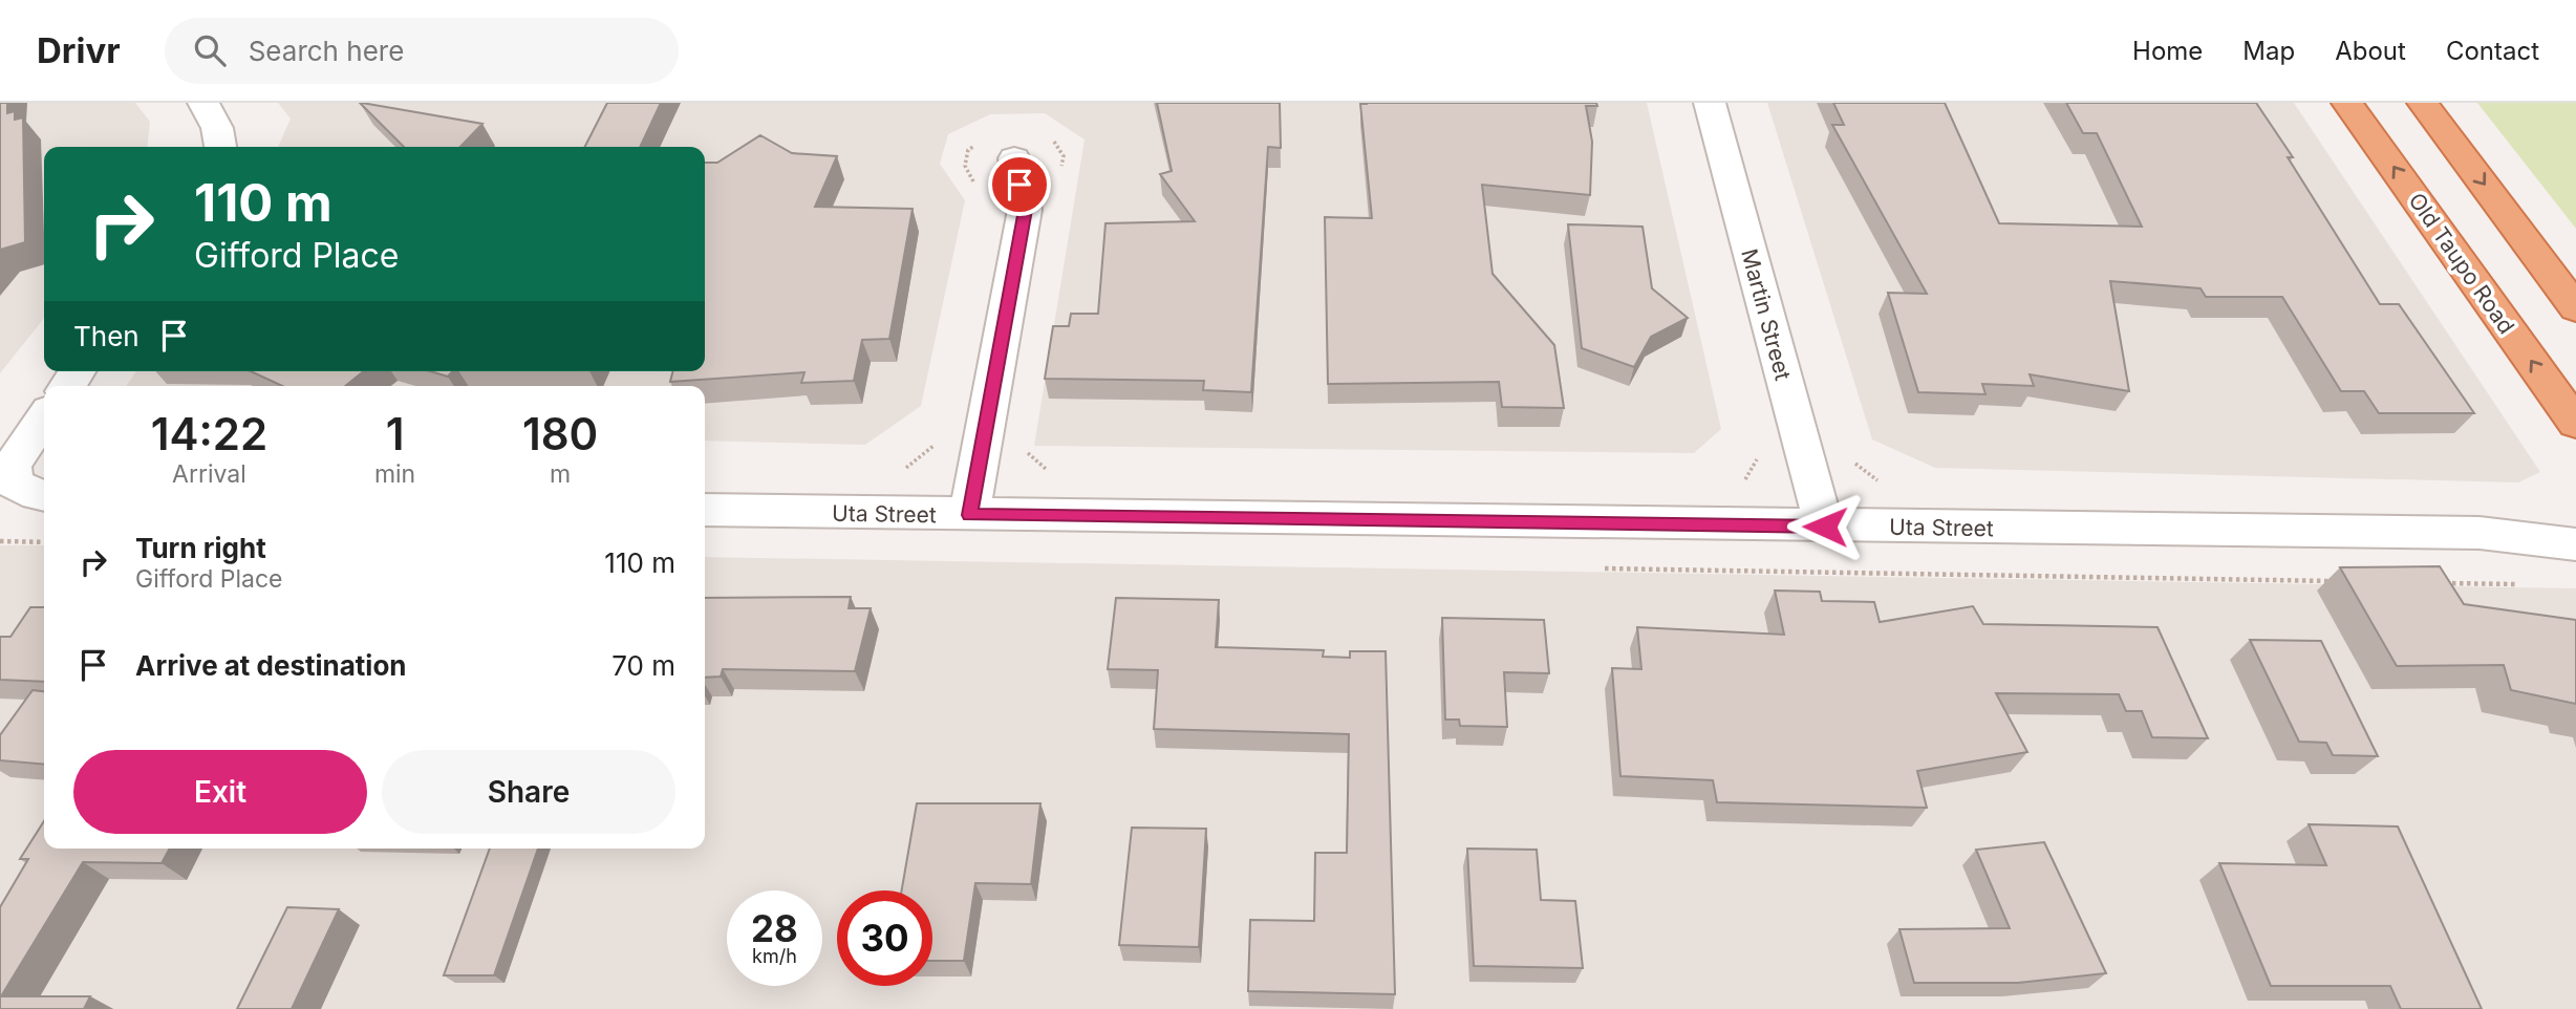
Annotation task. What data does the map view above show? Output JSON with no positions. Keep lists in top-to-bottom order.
{
  "streets": {
    "highway": ["Old Taupo Road"],
    "street": ["Martin Street", "Uta Street"]
  },
  "crossings": [
    ["Martin Street", "Uta Street"]
  ],
  "page": {
    "header": "Drivr",
    "search": "Search here",
    "nav": [
      "Home",
      "Map",
      "About",
      "Contact"
    ],
    "turn": ["110 m", "Gifford Place"],
    "then": "Then",
    "eta": [
      "14:22",
      "Arrival",
      "1",
      "min",
      "180",
      "m"
    ],
    "list": [
      {
        "name": "Turn right",
        "note": "Gifford Place",
        "value": "110 m"
      },
      {
        "name": "Arrive at destination",
        "value": "70 m"
      }
    ],
    "buttons": ["Exit", "Share"],
    "speed": "28 km/h",
    "limit": "30"
  }
}
